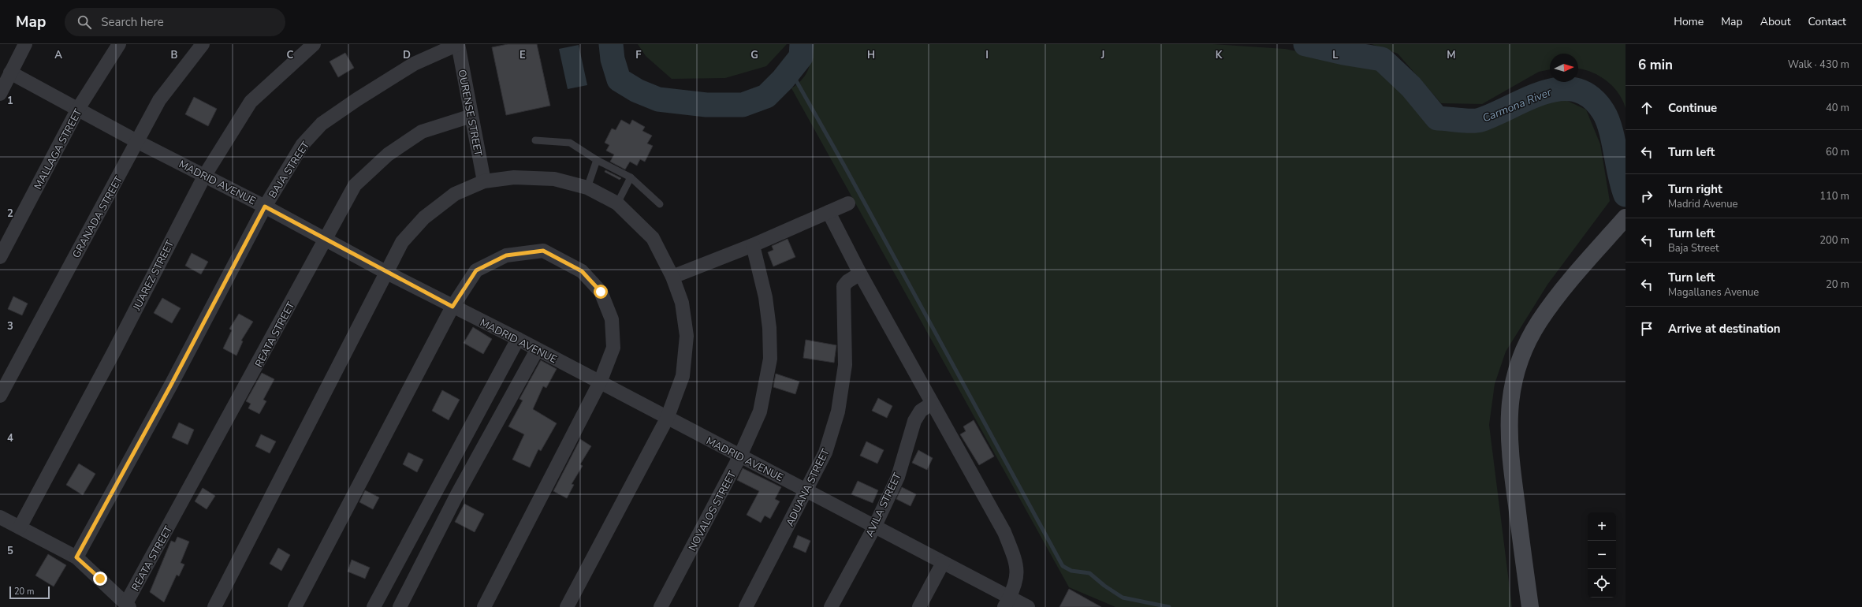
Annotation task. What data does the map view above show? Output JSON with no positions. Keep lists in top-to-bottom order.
{
  "streets": {
    "street": [
      "OURENSE STREET",
      "MALLAGA STREET",
      "BAJA STREET",
      "MADRID AVENUE",
      "GRANADA STREET",
      "JUAREZ STREET",
      "REATA STREET",
      "ADUANA STREET",
      "AVILA STREET",
      "NOVALOS STREET"
    ]
  },
  "crossings": [
    ["OURENSE STREET", "BAJA STREET"],
    ["OURENSE STREET", "REATA STREET"],
    ["MALLAGA STREET", "MADRID AVENUE"],
    ["BAJA STREET", "MADRID AVENUE"],
    ["MADRID AVENUE", "GRANADA STREET"],
    ["MADRID AVENUE", "JUAREZ STREET"],
    ["MADRID AVENUE", "REATA STREET"],
    ["MADRID AVENUE", "ADUANA STREET"],
    ["MADRID AVENUE", "AVILA STREET"],
    ["MADRID AVENUE", "NOVALOS STREET"]
  ],
  "water": ["Carmona River"],
  "scale_bar": "20 m",
  "north": "right",
  "page": {
    "header": "Map",
    "search": "Search here",
    "nav": [
      "Home",
      "Map",
      "About",
      "Contact"
    ],
    "heading": ["6 min", "Walk · 430 m"],
    "list": [
      ["Continue", "40 m"],
      ["Turn left", "60 m"],
      ["Turn right", "Madrid Avenue", "110 m"],
      ["Turn left", "Baja Street", "200 m"],
      ["Turn left", "Magallanes Avenue", "20 m"],
      "Arrive at destination"
    ],
    "map_buttons": ["+", "−"],
    "scale": "20 m"
  },
  "grid": {
    "columns": [
      "A",
      "B",
      "C",
      "D",
      "E",
      "F",
      "G",
      "H",
      "I",
      "J",
      "K",
      "L",
      "M"
    ],
    "rows": [
      "1",
      "2",
      "3",
      "4",
      "5"
    ]
  }
}
